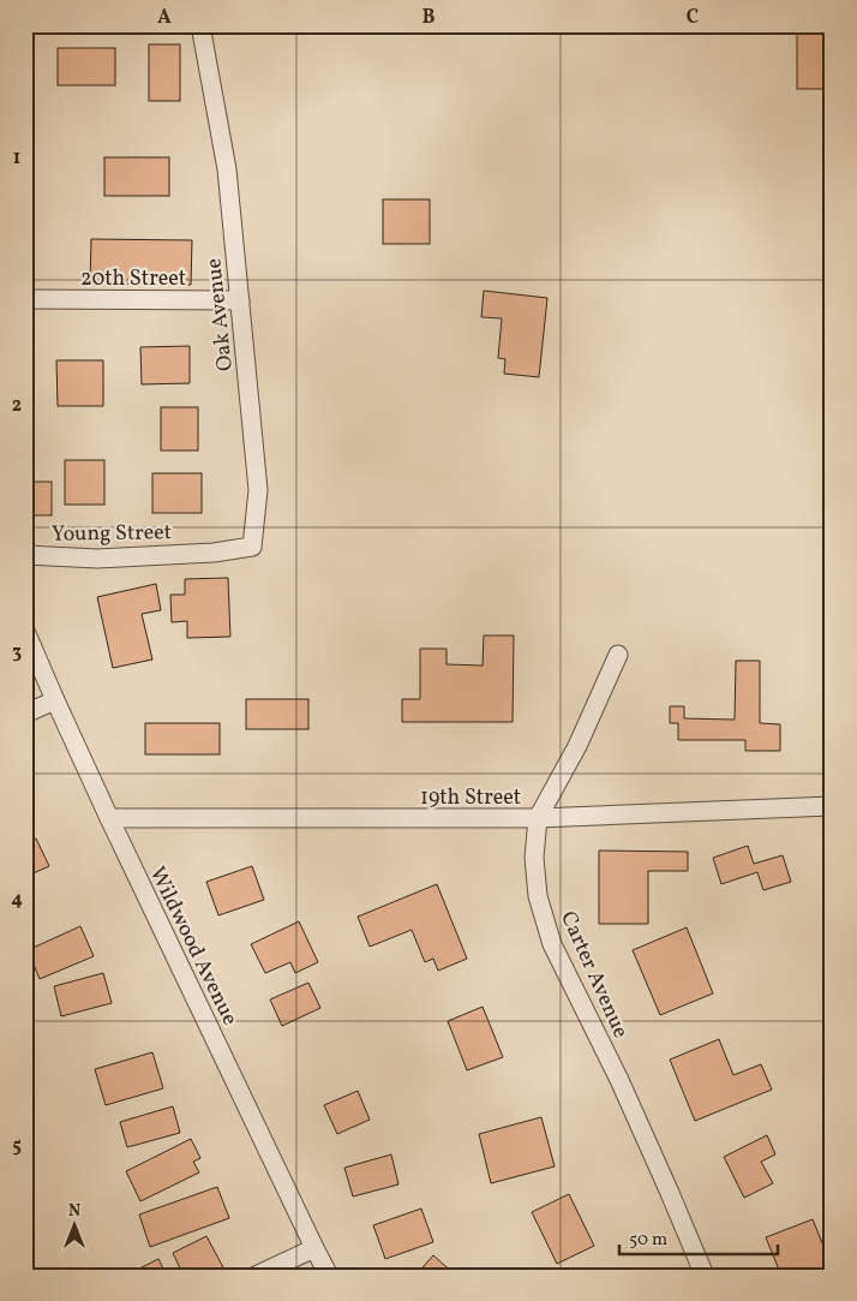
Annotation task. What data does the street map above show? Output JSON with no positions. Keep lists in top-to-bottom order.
{
  "streets": {
    "street": [
      "20th Street",
      "Oak Avenue",
      "Young Street",
      "19th Street",
      "Wildwood Avenue",
      "Carter Avenue"
    ]
  },
  "crossings": [
    ["20th Street", "Oak Avenue"],
    ["Oak Avenue", "Young Street"],
    ["19th Street", "Wildwood Avenue"],
    ["19th Street", "Carter Avenue"]
  ],
  "scale_bar": "50 m",
  "north": "top",
  "grid": {
    "columns": ["A", "B", "C"],
    "rows": [
      "1",
      "2",
      "3",
      "4",
      "5"
    ]
  }
}
